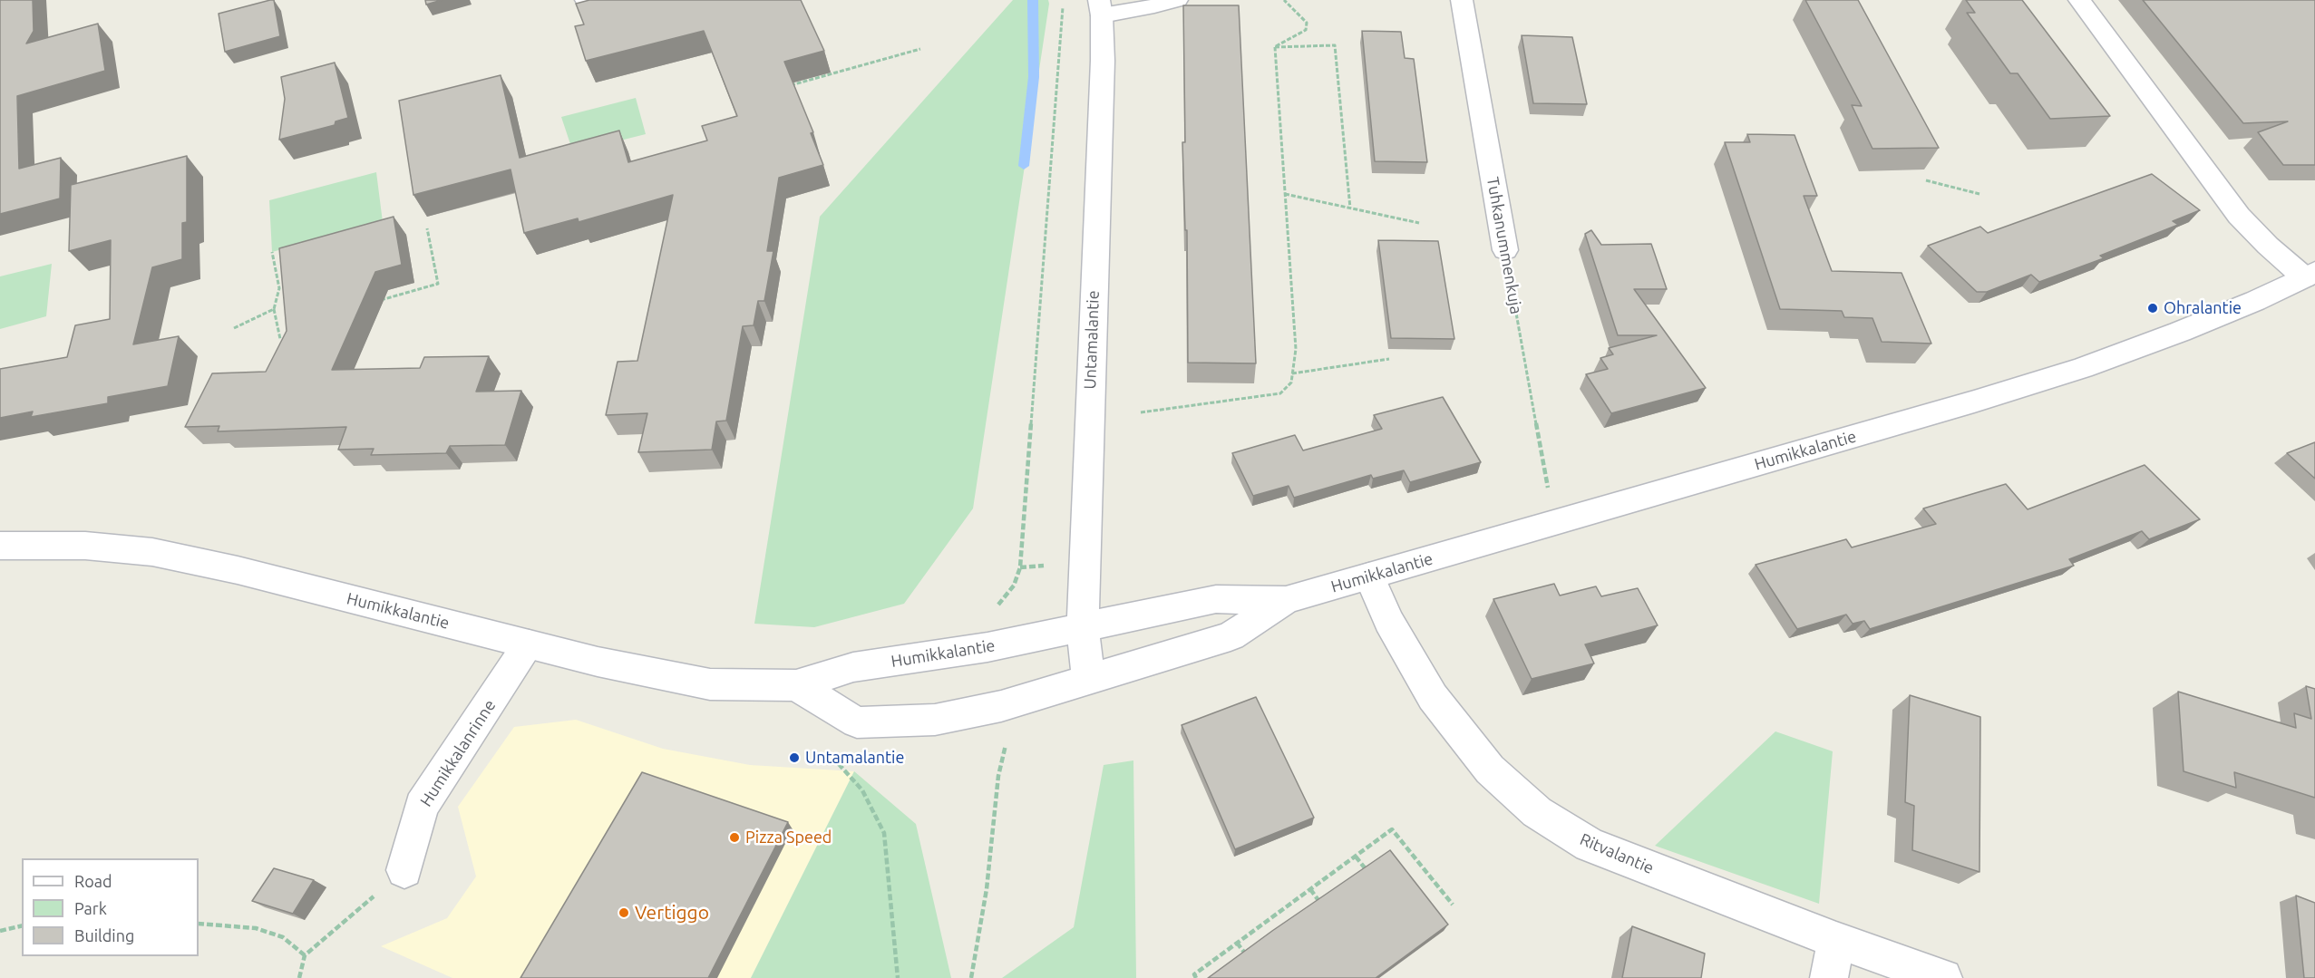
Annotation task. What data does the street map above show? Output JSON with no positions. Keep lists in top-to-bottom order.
{
  "streets": {
    "street": [
      "Tuhkanummenkuja",
      "Untamalantie",
      "Humikkalantie",
      "Humikkalanrinne",
      "Ritvalantie"
    ]
  },
  "crossings": [
    ["Untamalantie", "Humikkalantie"],
    ["Humikkalantie", "Humikkalanrinne"],
    ["Humikkalantie", "Ritvalantie"]
  ],
  "places": [
    "Ohralantie",
    "Untamalantie",
    "Pizza Speed",
    "Vertiggo"
  ],
  "legend": ["Road", "Park", "Building"]
}
